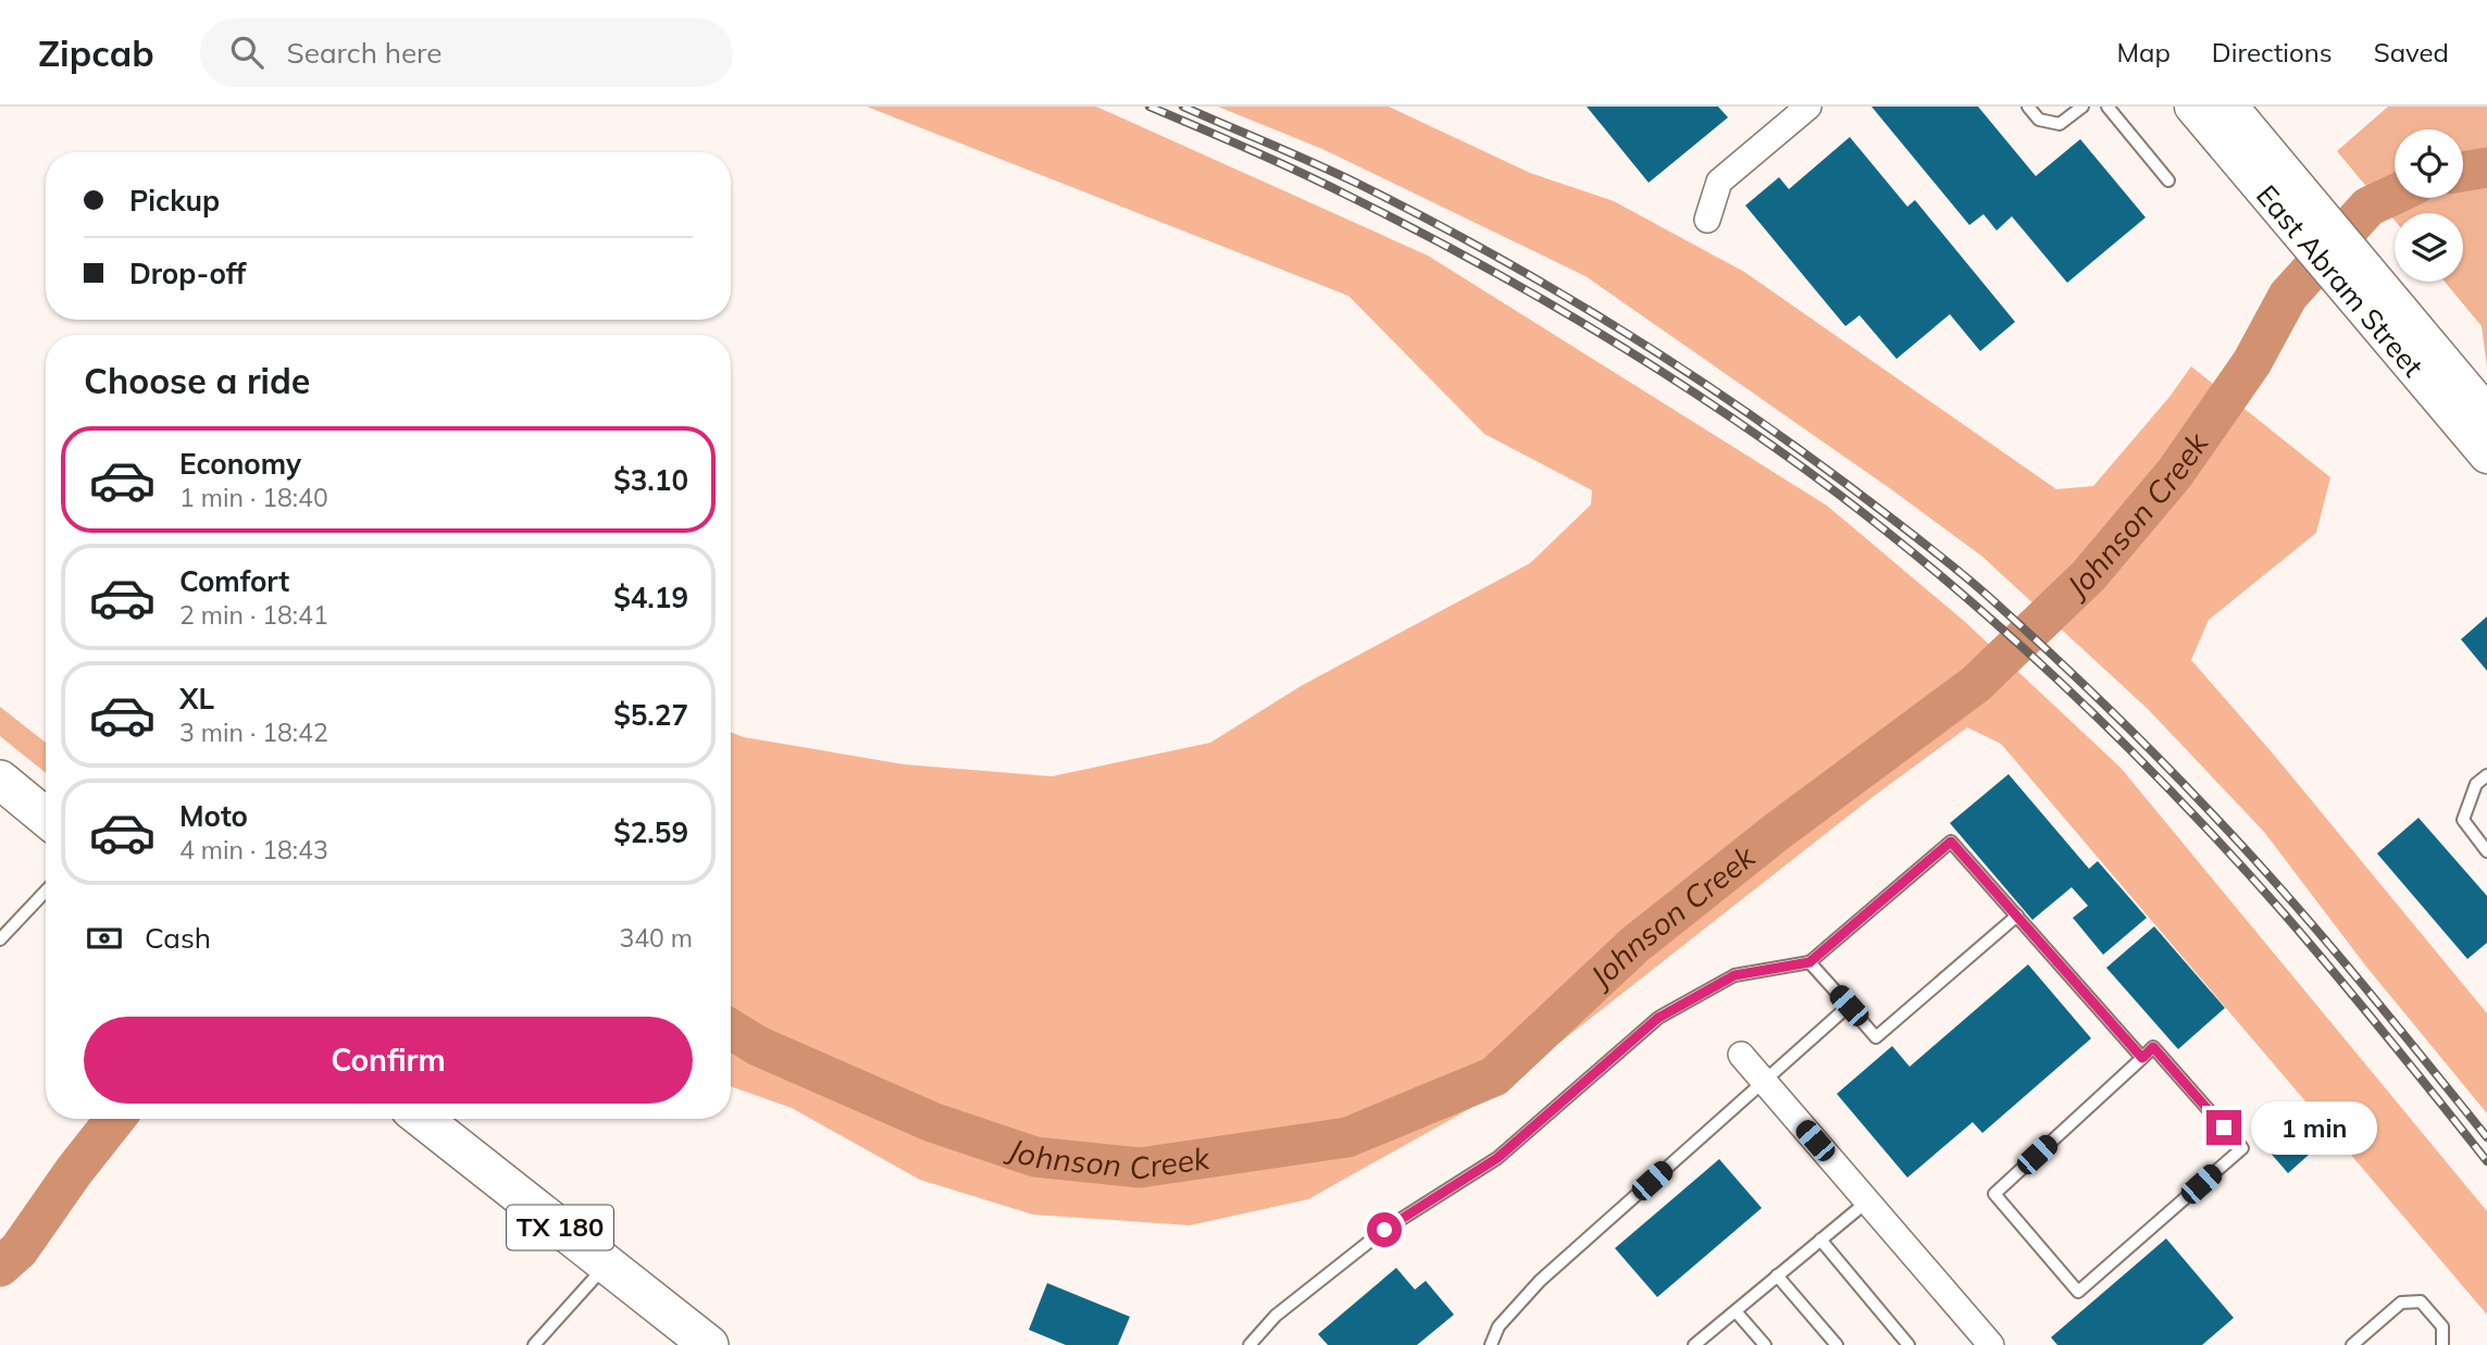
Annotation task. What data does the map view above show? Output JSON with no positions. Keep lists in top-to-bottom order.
{
  "streets": {
    "main road": ["East Abram Street", "TX 180"]
  },
  "water": ["Johnson Creek"],
  "page": {
    "header": "Zipcab",
    "search": "Search here",
    "nav": ["Map", "Directions", "Saved"],
    "banner": ["Pickup", "Drop-off"],
    "heading": "Choose a ride",
    "list": [
      {
        "name": "Economy",
        "note": "1 min · 18:40",
        "value": "$3.10"
      },
      {
        "name": "Comfort",
        "note": "2 min · 18:41",
        "value": "$4.19"
      },
      {
        "name": "XL",
        "note": "3 min · 18:42",
        "value": "$5.27"
      },
      {
        "name": "Moto",
        "note": "4 min · 18:43",
        "value": "$2.59"
      }
    ],
    "pay": ["Cash", "340 m"],
    "buttons": "Confirm",
    "bubble": "1 min"
  }
}
